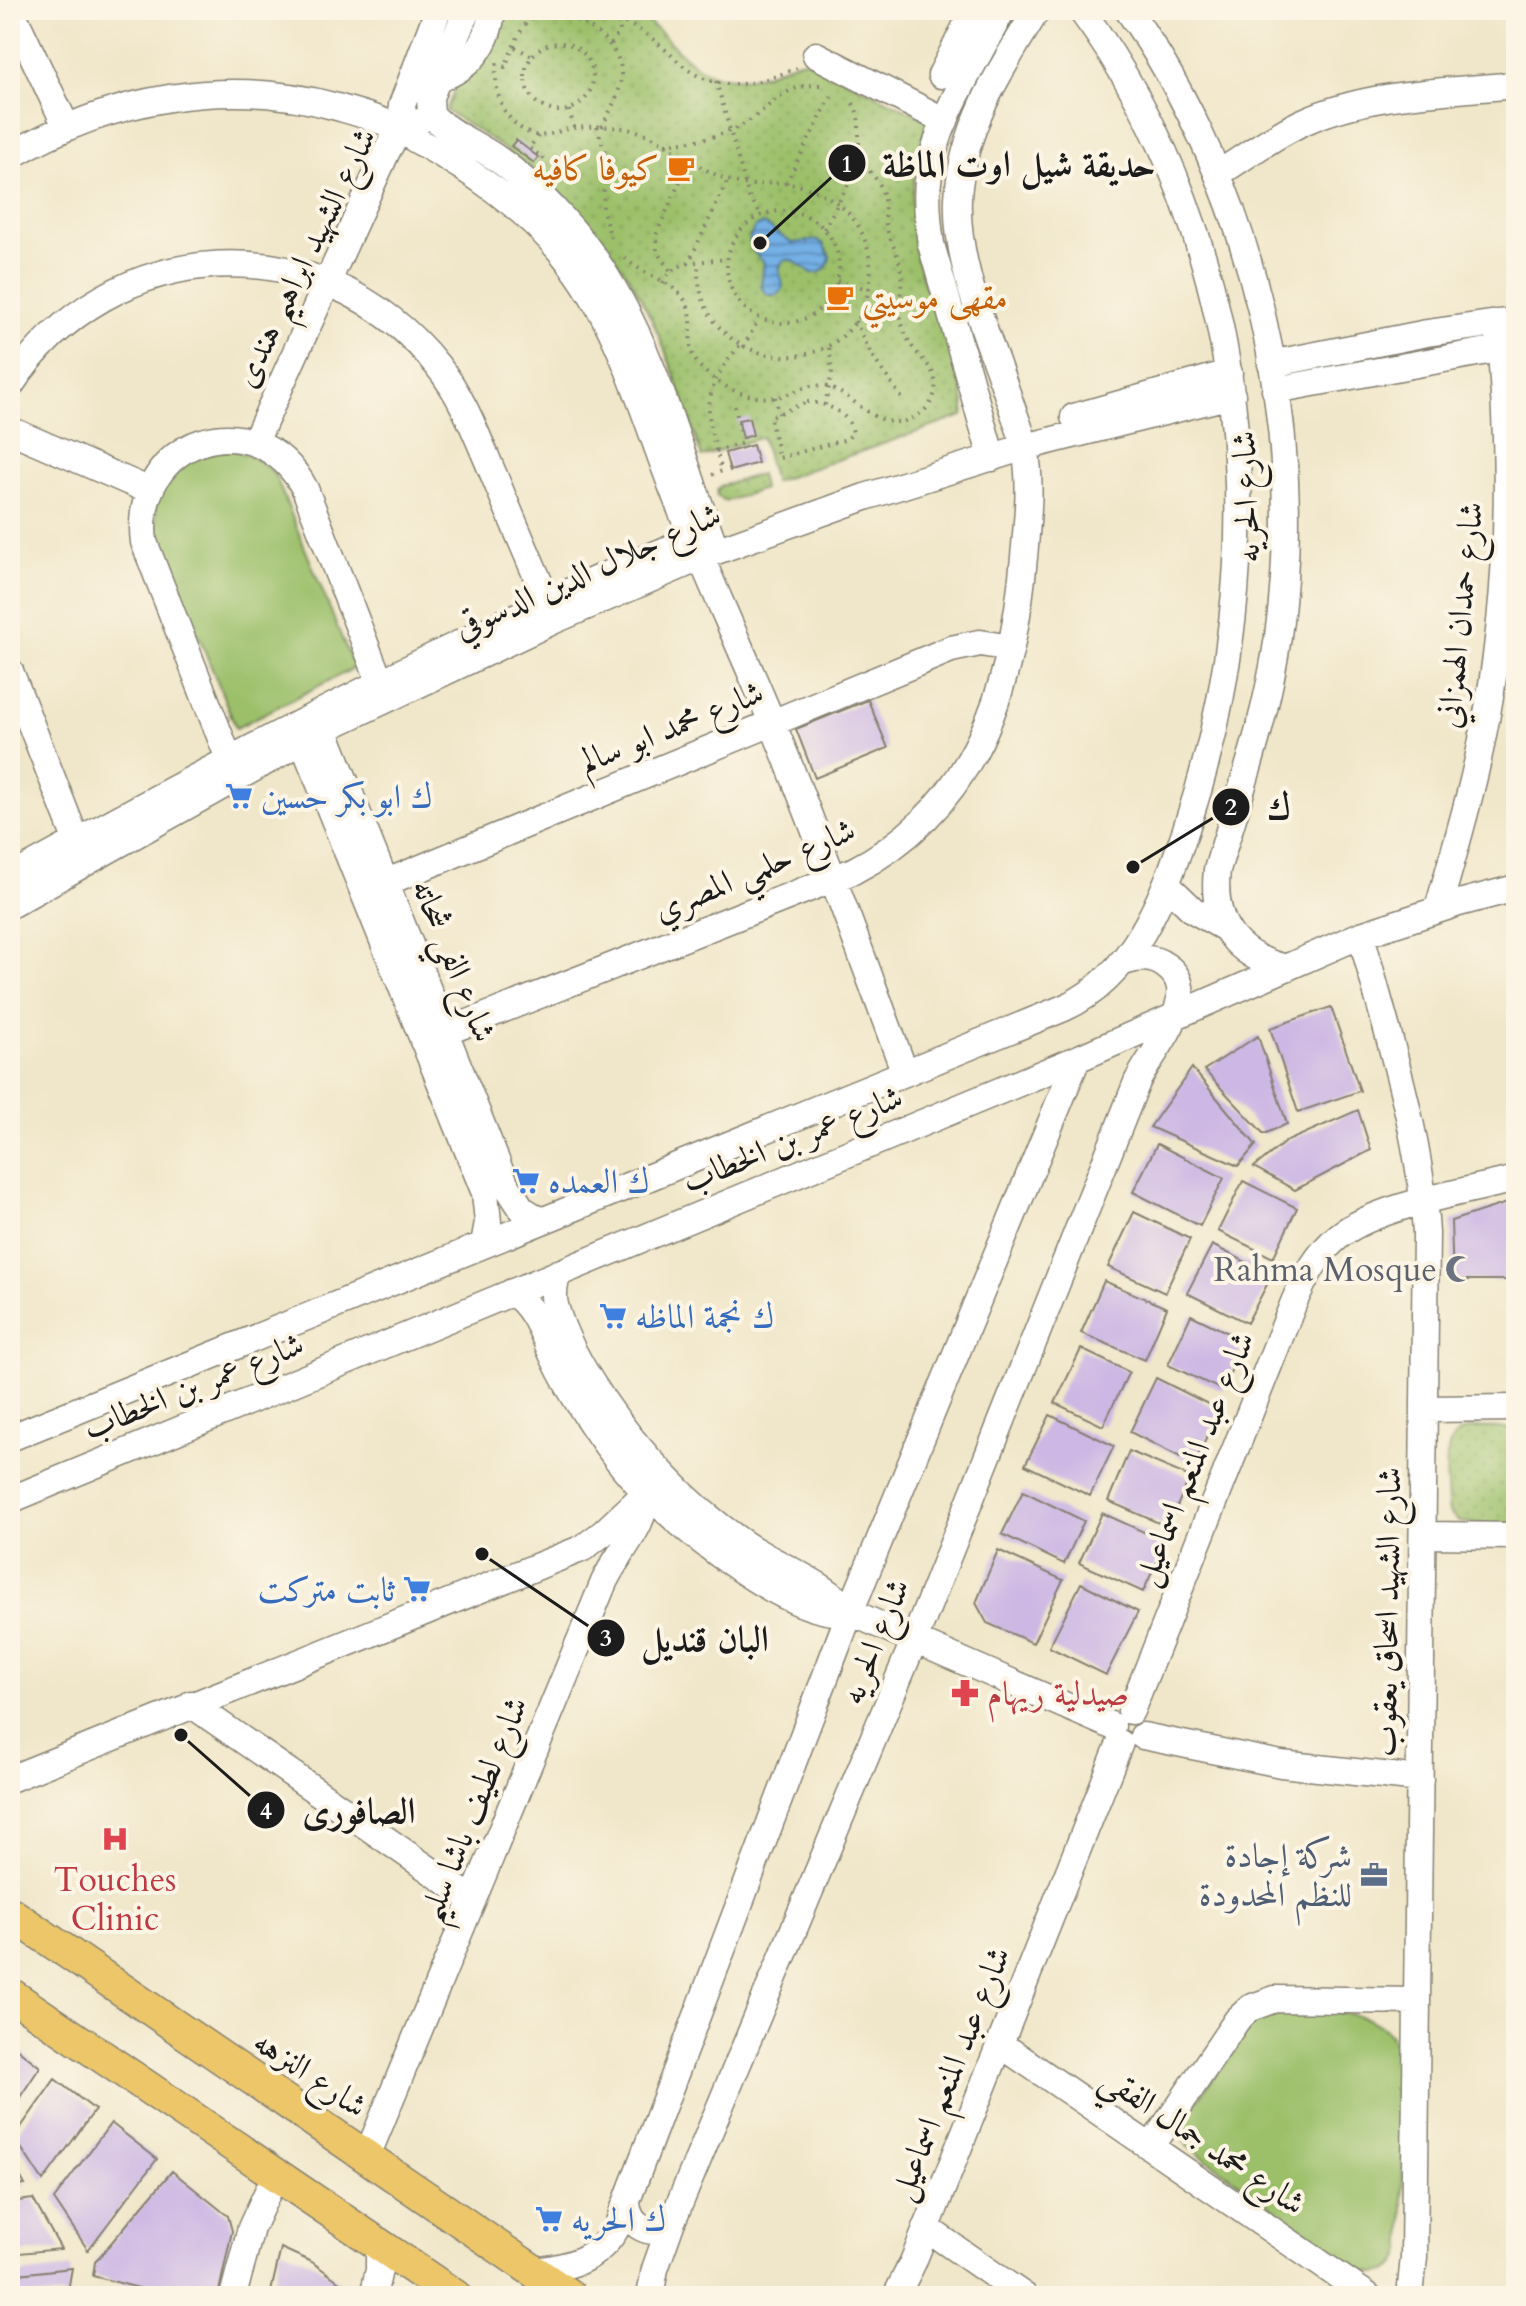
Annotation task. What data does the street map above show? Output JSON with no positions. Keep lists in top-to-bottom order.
{
  "streets": {
    "main road": ["شارع النزهه"],
    "street": [
      "شارع الشهيد ابراهيم هندى",
      "شارع الحريه",
      "شارع جلال الدين الدسوقي",
      "شارع حمدان الهمزاني",
      "شارع محمد ابو سالم",
      "شارع حلمي المصري",
      "شارع الفي شحاته",
      "شارع عمر بن الخطاب",
      "شارع عبد المنعم اسماعيل",
      "شارع الشهيد اسحاق يعقوب",
      "شارع لطيف باشا سليم",
      "شارع محمد جمال الفقي"
    ]
  },
  "crossings": [
    ["شارع الحريه", "شارع جلال الدين الدسوقي"],
    ["شارع الحريه", "شارع عمر بن الخطاب"],
    ["شارع الحريه", "شارع النزهه"],
    ["شارع جلال الدين الدسوقي", "شارع حلمي المصري"],
    ["شارع جلال الدين الدسوقي", "شارع الفي شحاته"],
    ["شارع حمدان الهمزاني", "شارع عمر بن الخطاب"],
    ["شارع محمد ابو سالم", "شارع حلمي المصري"],
    ["شارع محمد ابو سالم", "شارع الفي شحاته"],
    ["شارع حلمي المصري", "شارع الفي شحاته"],
    ["شارع الفي شحاته", "شارع عمر بن الخطاب"],
    ["شارع عمر بن الخطاب", "شارع الشهيد اسحاق يعقوب"],
    ["شارع عبد المنعم اسماعيل", "شارع الشهيد اسحاق يعقوب"],
    ["شارع عبد المنعم اسماعيل", "شارع محمد جمال الفقي"],
    ["شارع لطيف باشا سليم", "شارع النزهه"]
  ],
  "places": {
    "cafe": ["كيوفا كافيه", "مقهى موسيتي"],
    "other": [
      "حديقة شيل اوت الماظة",
      "ك",
      "البان قنديل",
      "الصافورى"
    ],
    "supermarket": [
      "ك ابو بكر حسين",
      "ك العمده",
      "ك نجمة الماظه",
      "ثابت متركت",
      "ك الحريه"
    ],
    "mosque": ["Rahma Mosque"],
    "pharmacy": ["صيدلية ريهام"],
    "hospital": ["Touches Clinic"],
    "office": ["شركة إجادة للنظم المحدودة"]
  }
}
